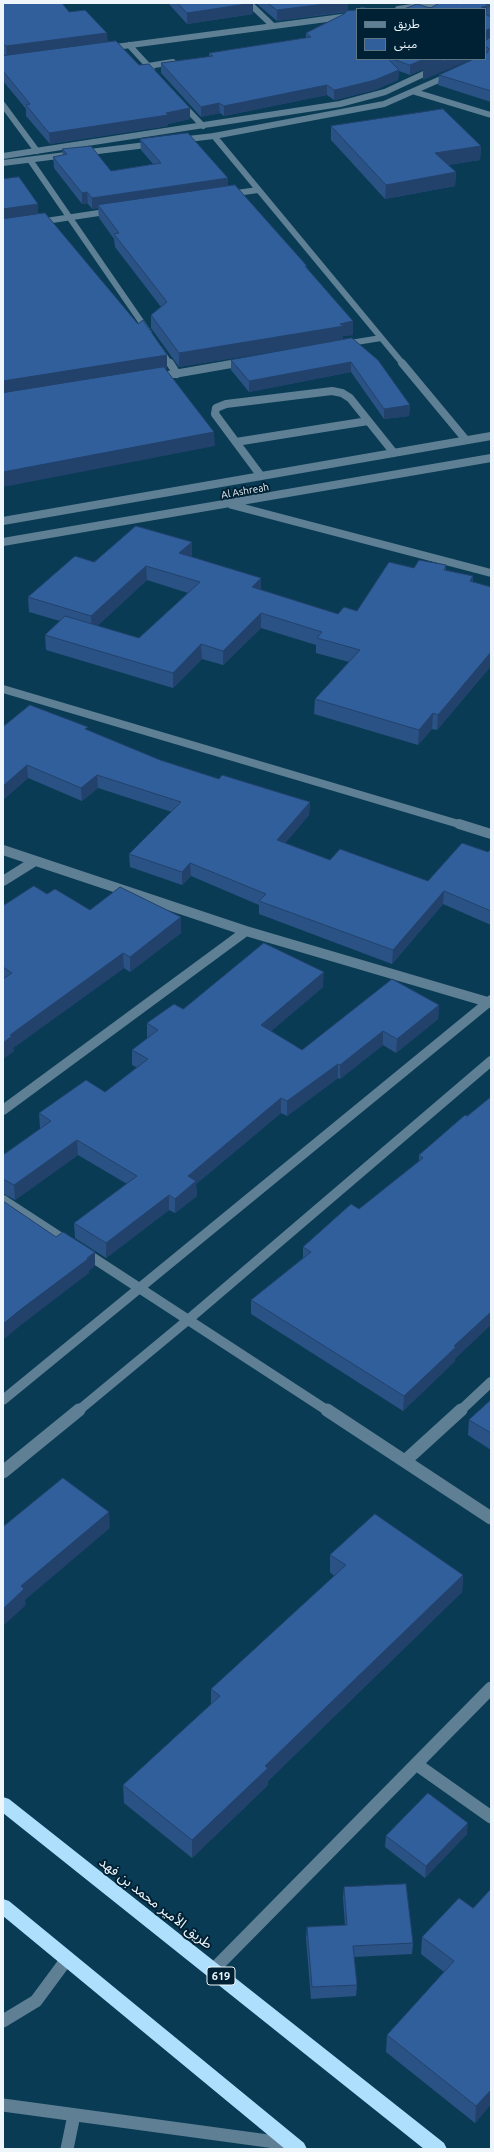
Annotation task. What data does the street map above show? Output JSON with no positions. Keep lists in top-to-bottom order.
{
  "streets": {
    "highway": ["طريق الأمير محمد بن فهد", "619"],
    "street": ["Al Ashreah"]
  },
  "legend": ["طريق", "مبنى"]
}
